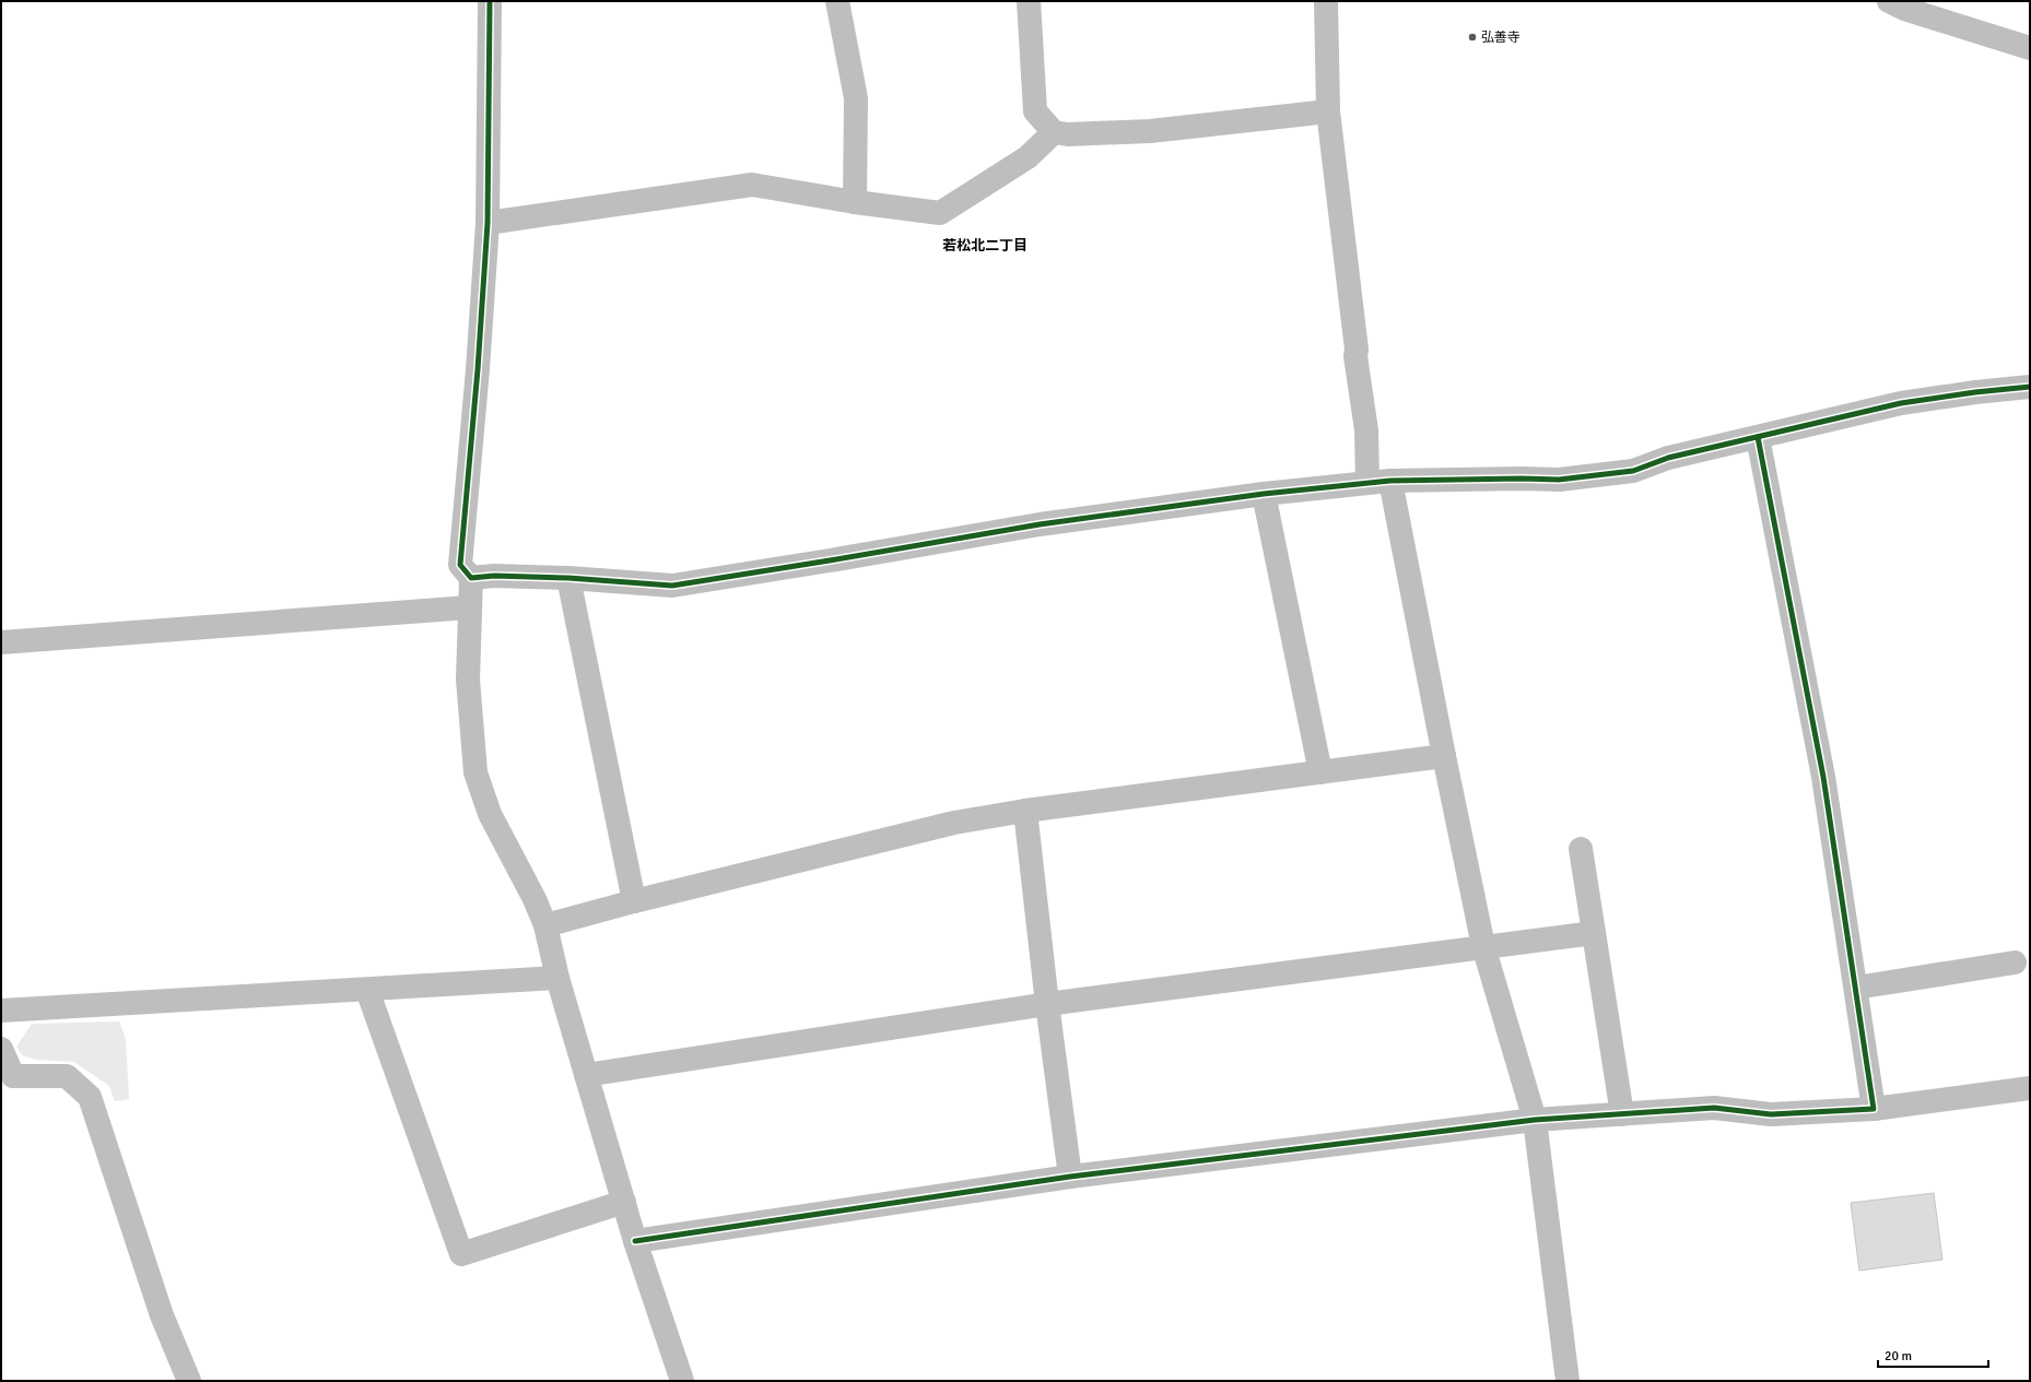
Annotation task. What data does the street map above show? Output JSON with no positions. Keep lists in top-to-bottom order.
{
  "districts": ["若松北二丁目"],
  "places": ["弘善寺"],
  "scale_bar": "20 m"
}
